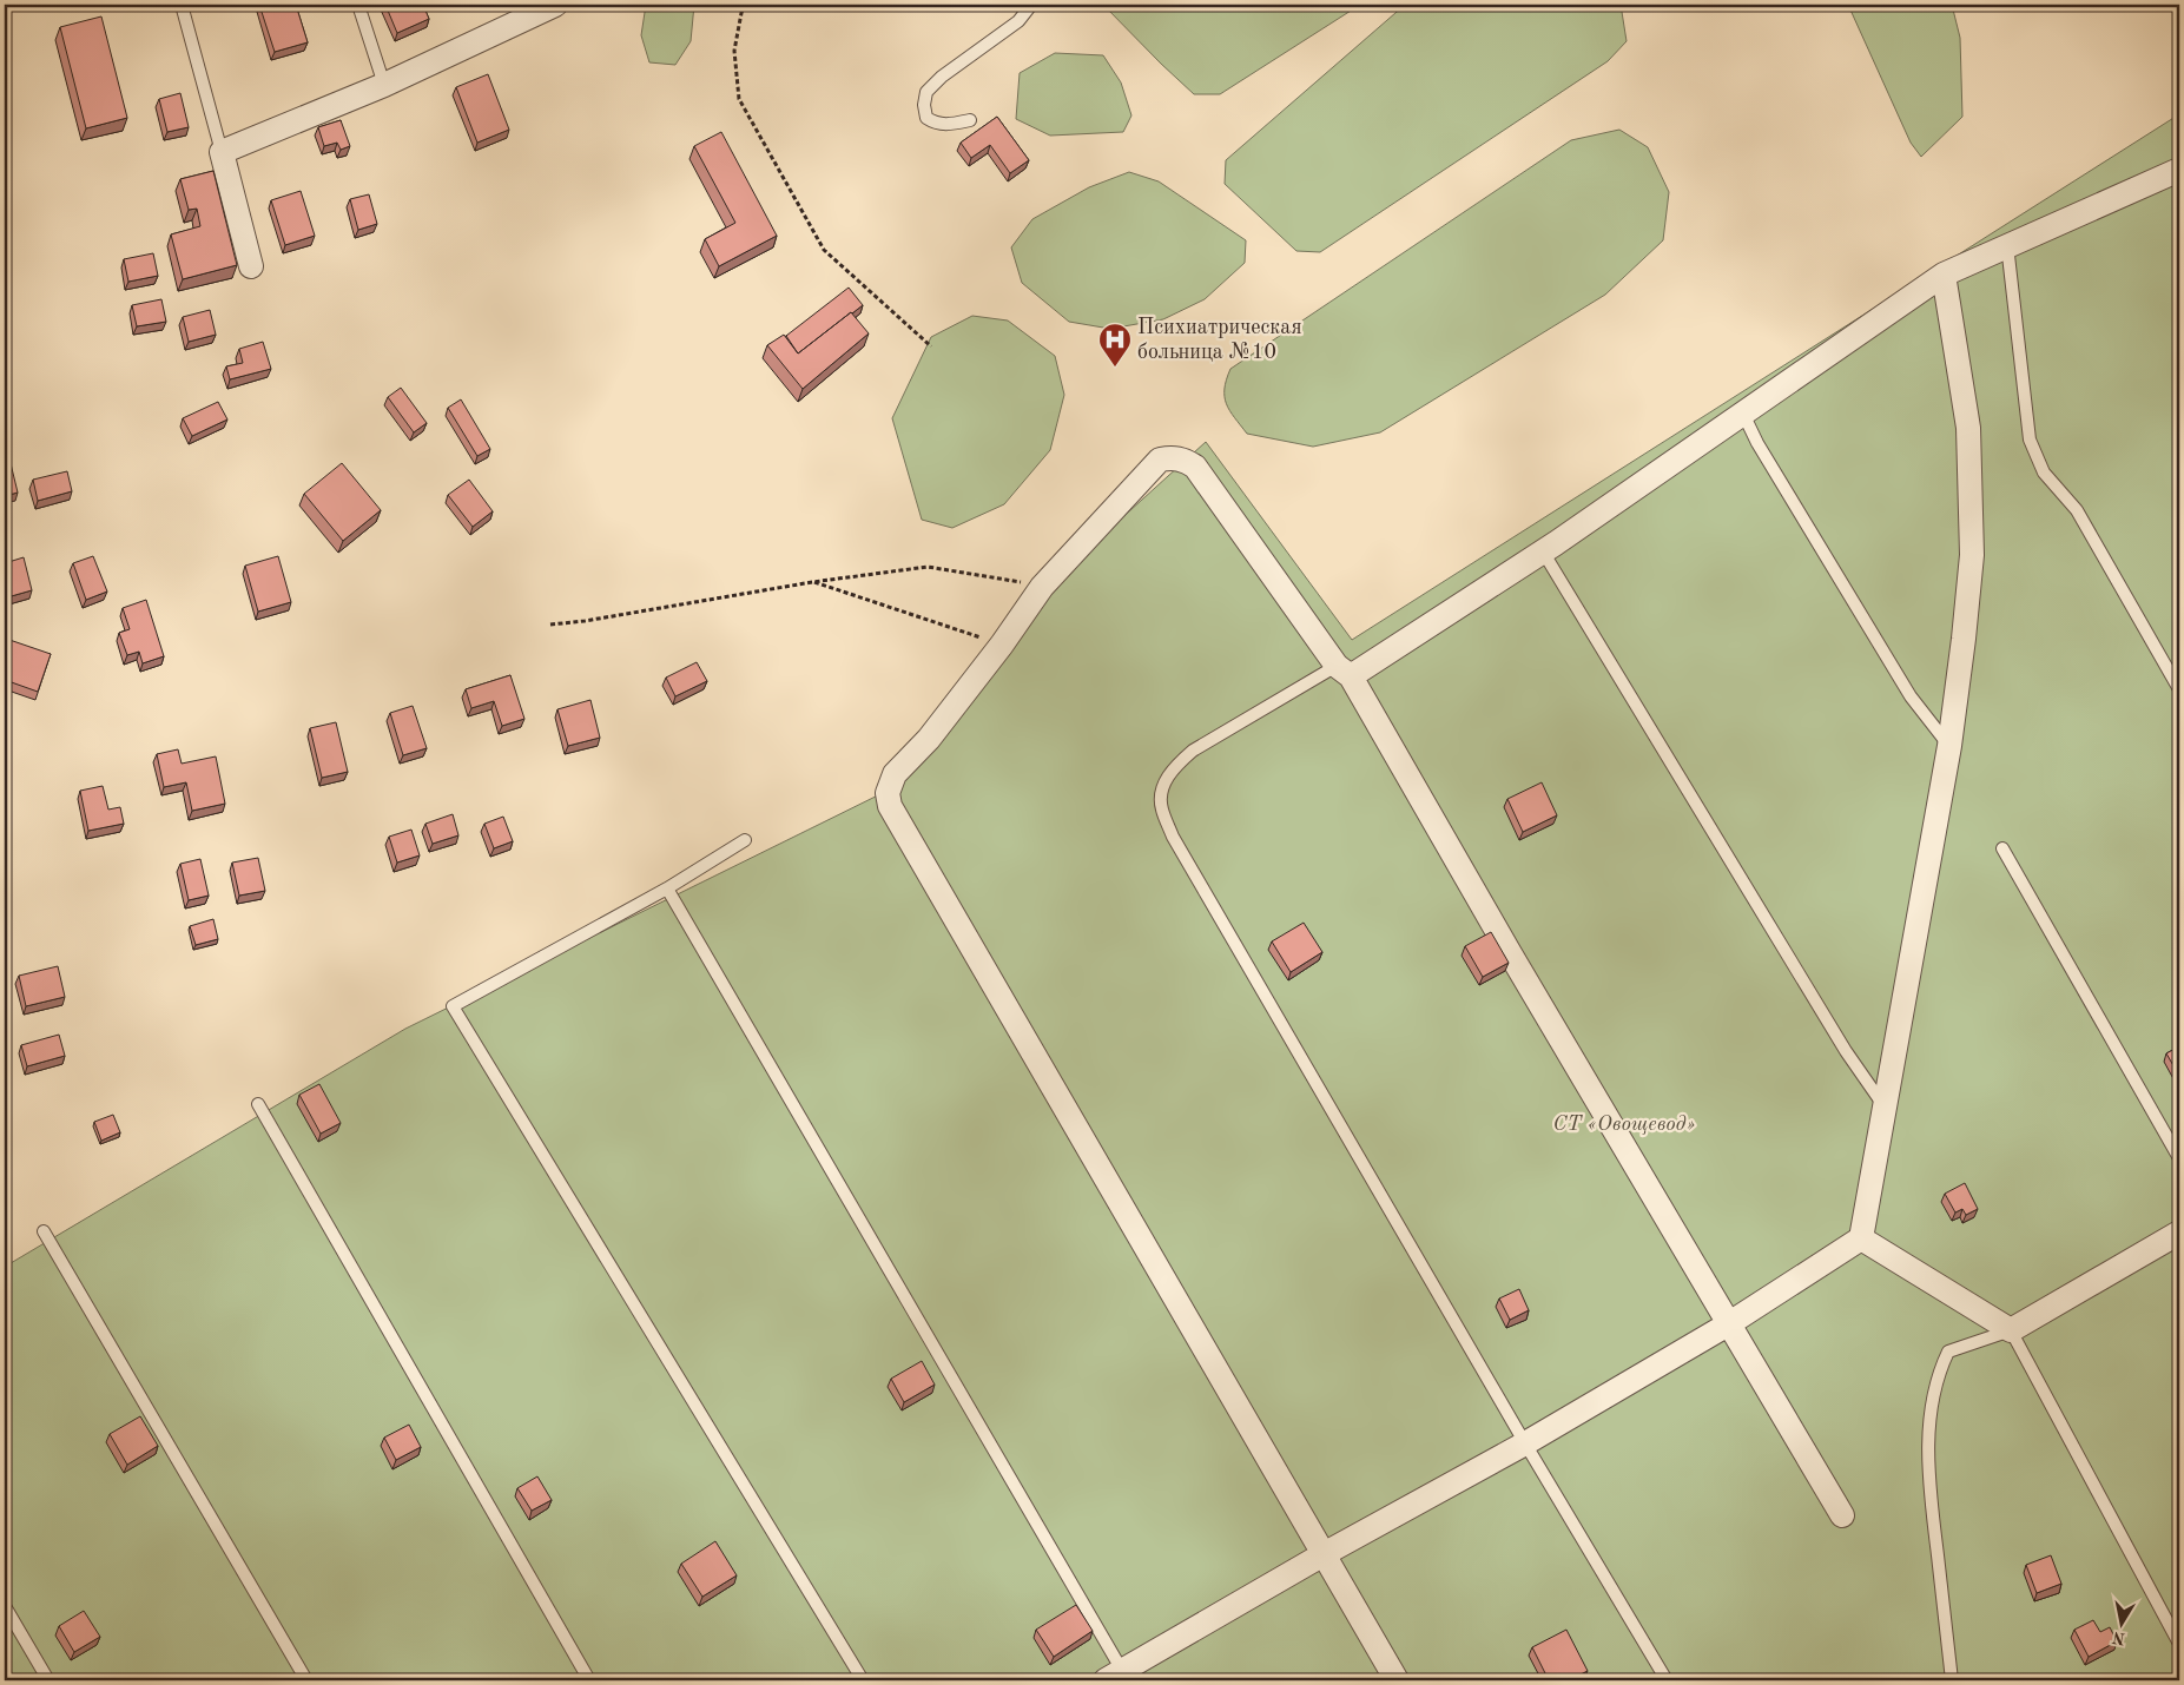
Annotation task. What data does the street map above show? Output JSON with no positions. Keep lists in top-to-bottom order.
{
  "parks": ["СТ «Овощевод»"],
  "places": {
    "hospital": ["Психиатрическая больница №10"]
  },
  "north": "bottom"
}
